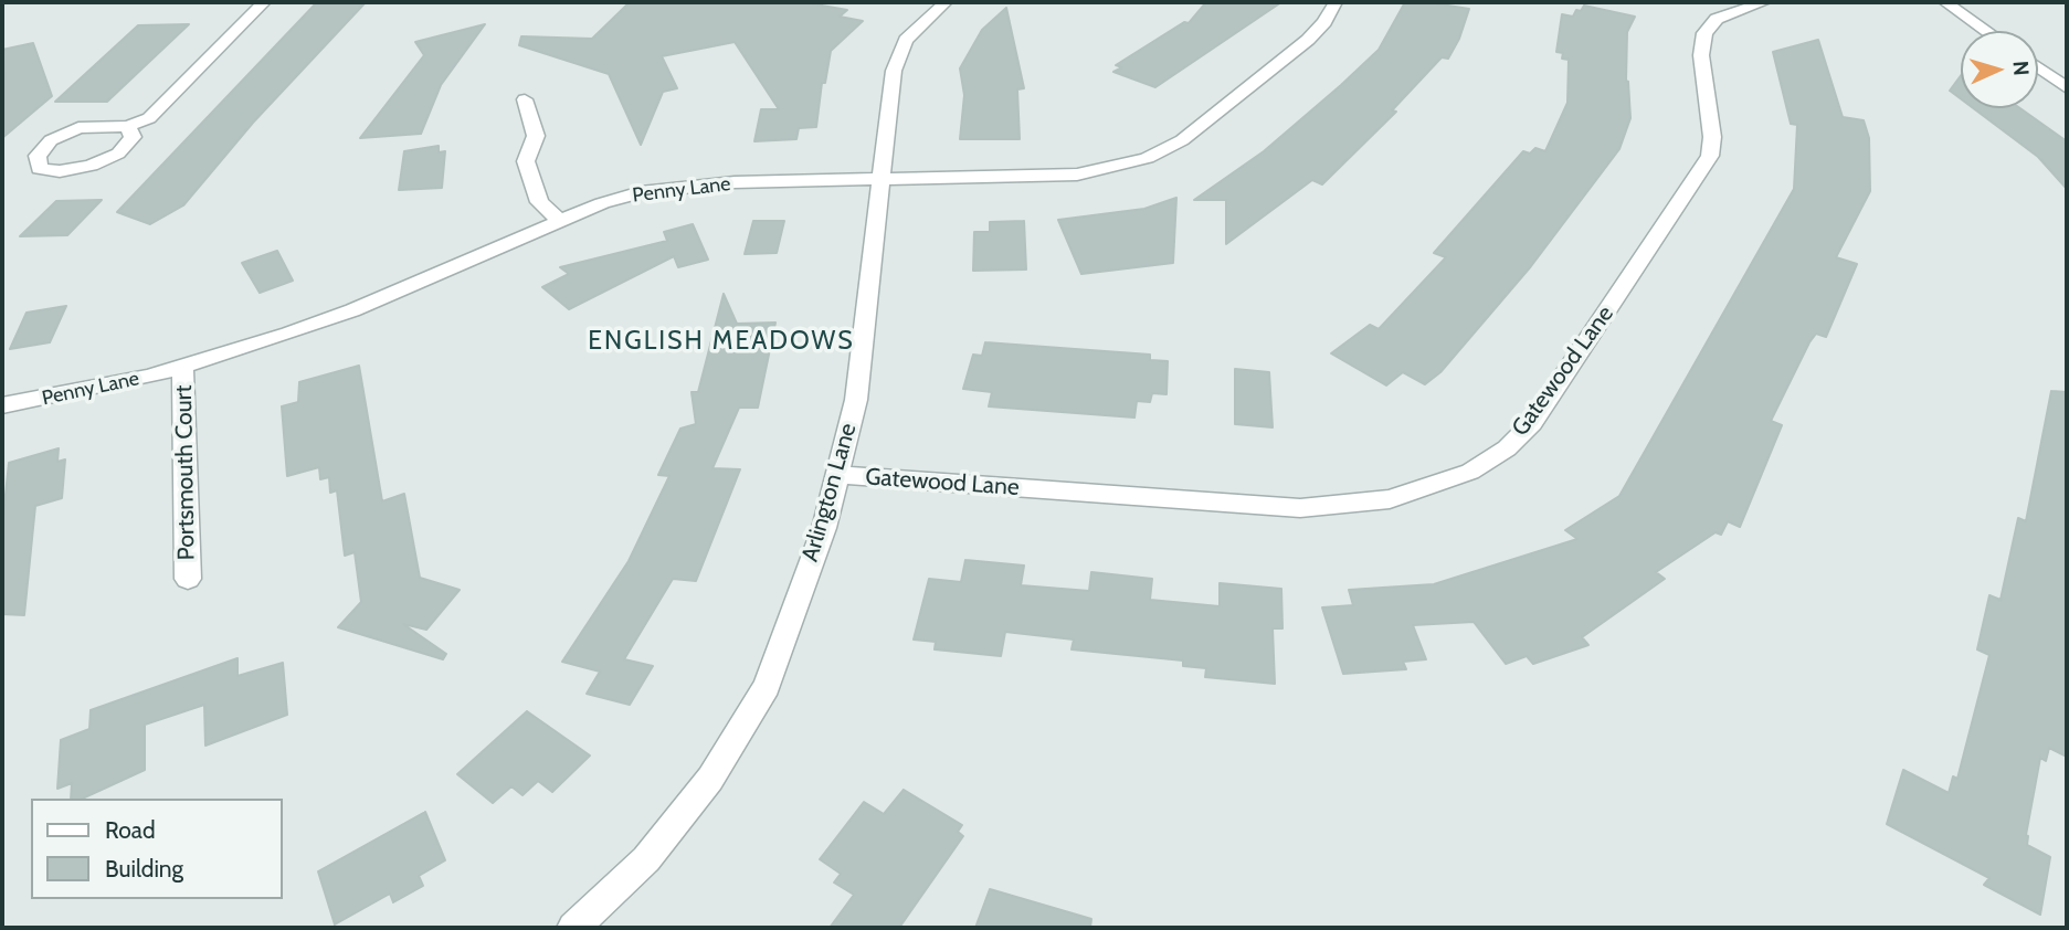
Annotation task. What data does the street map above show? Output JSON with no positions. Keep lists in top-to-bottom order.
{
  "streets": {
    "street": [
      "Penny Lane",
      "Gatewood Lane",
      "Portsmouth Court",
      "Arlington Lane"
    ]
  },
  "crossings": [
    ["Penny Lane", "Portsmouth Court"],
    ["Penny Lane", "Arlington Lane"],
    ["Gatewood Lane", "Arlington Lane"]
  ],
  "districts": ["ENGLISH MEADOWS"],
  "legend": ["Road", "Building"],
  "north": "right"
}
